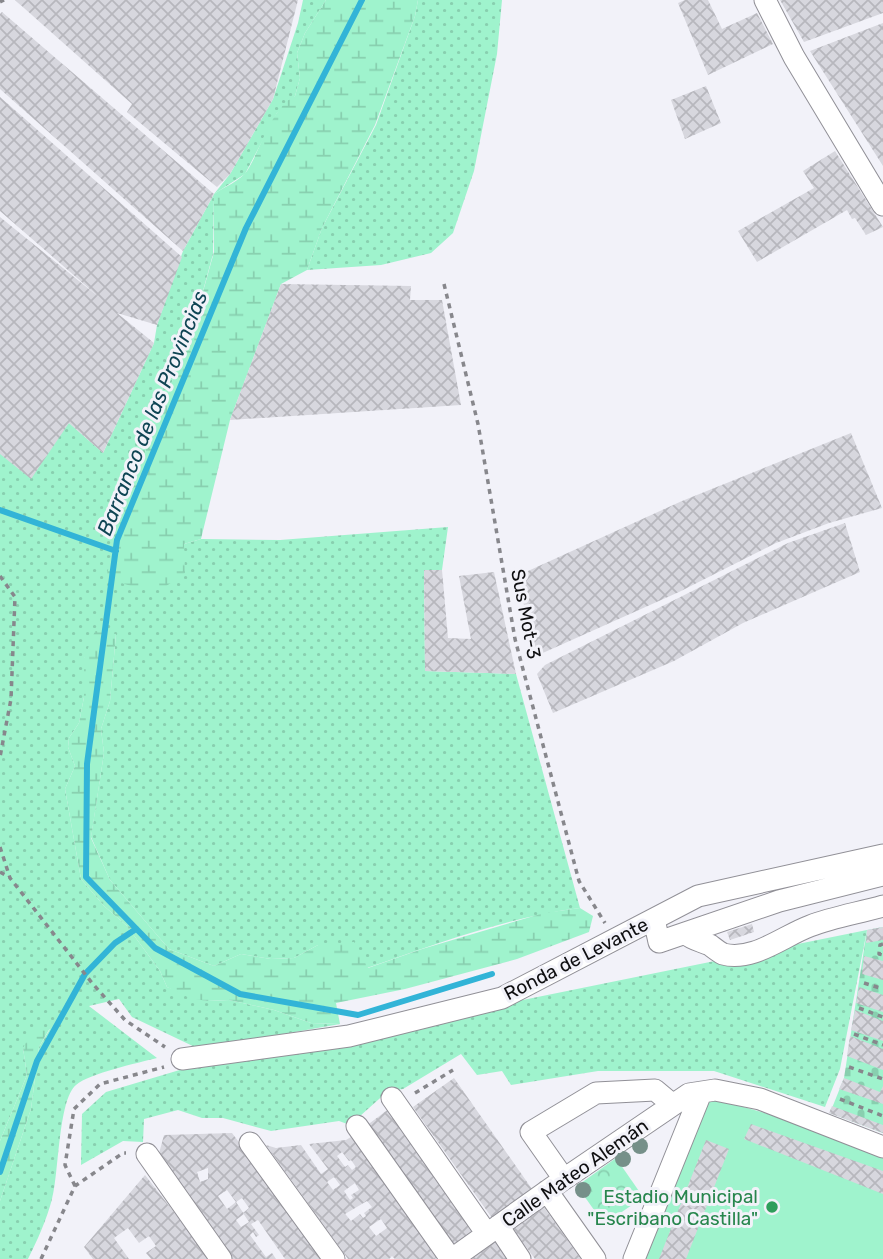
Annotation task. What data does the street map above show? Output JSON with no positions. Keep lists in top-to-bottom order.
{
  "streets": {
    "street": ["Ronda de Levante", "Calle Mateo Alemán"],
    "path": ["Sus Mot-3"]
  },
  "crossings": [
    ["Sus Mot-3", "Ronda de Levante"]
  ],
  "water": ["Barranco de las Provincias"],
  "places": ["Estadio Municipal \"Escribano Castilla\""]
}
